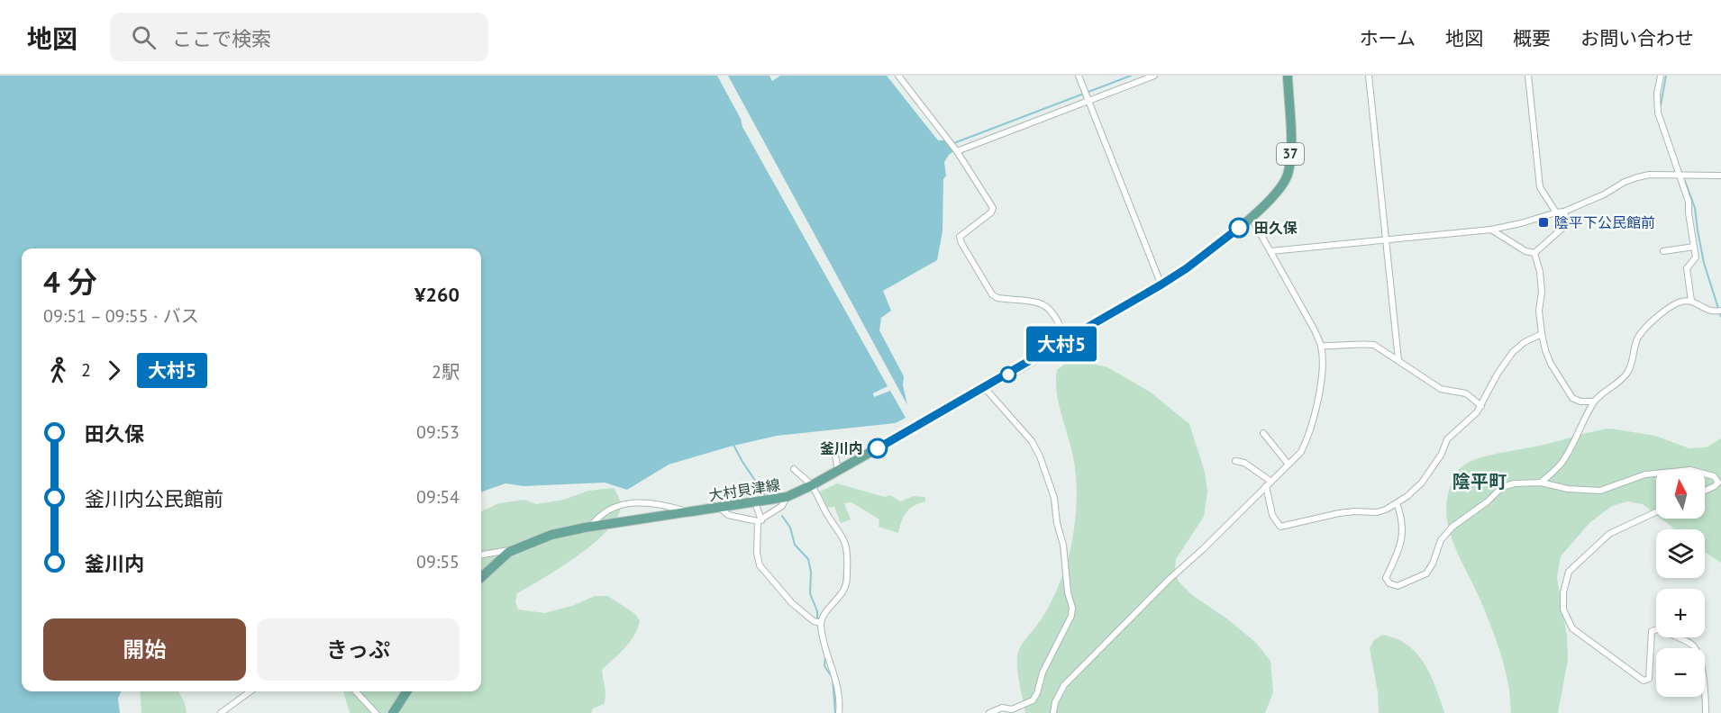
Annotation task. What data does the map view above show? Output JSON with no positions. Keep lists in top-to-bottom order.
{
  "streets": {
    "main road": ["37", "大村貝津線"]
  },
  "districts": ["陰平町"],
  "places": {
    "transit": ["陰平下公民館前"],
    "other": ["田久保", "釜川内"]
  },
  "lines": ["bus line 大村5"],
  "north": "top",
  "page": {
    "header": "地図",
    "search": "ここで検索",
    "nav": [
      "ホーム",
      "地図",
      "概要",
      "お問い合わせ"
    ],
    "on_map": "大村5",
    "heading": ["4 分", "09:51 – 09:55 · バス", "¥260"],
    "legs": ["2", "大村5", "2駅"],
    "list": [
      {
        "name": "田久保",
        "value": "09:53"
      },
      {
        "name": "釜川内公民館前",
        "value": "09:54"
      },
      {
        "name": "釜川内",
        "value": "09:55"
      }
    ],
    "map_buttons": ["+", "−"],
    "buttons": ["開始", "きっぷ"]
  }
}
